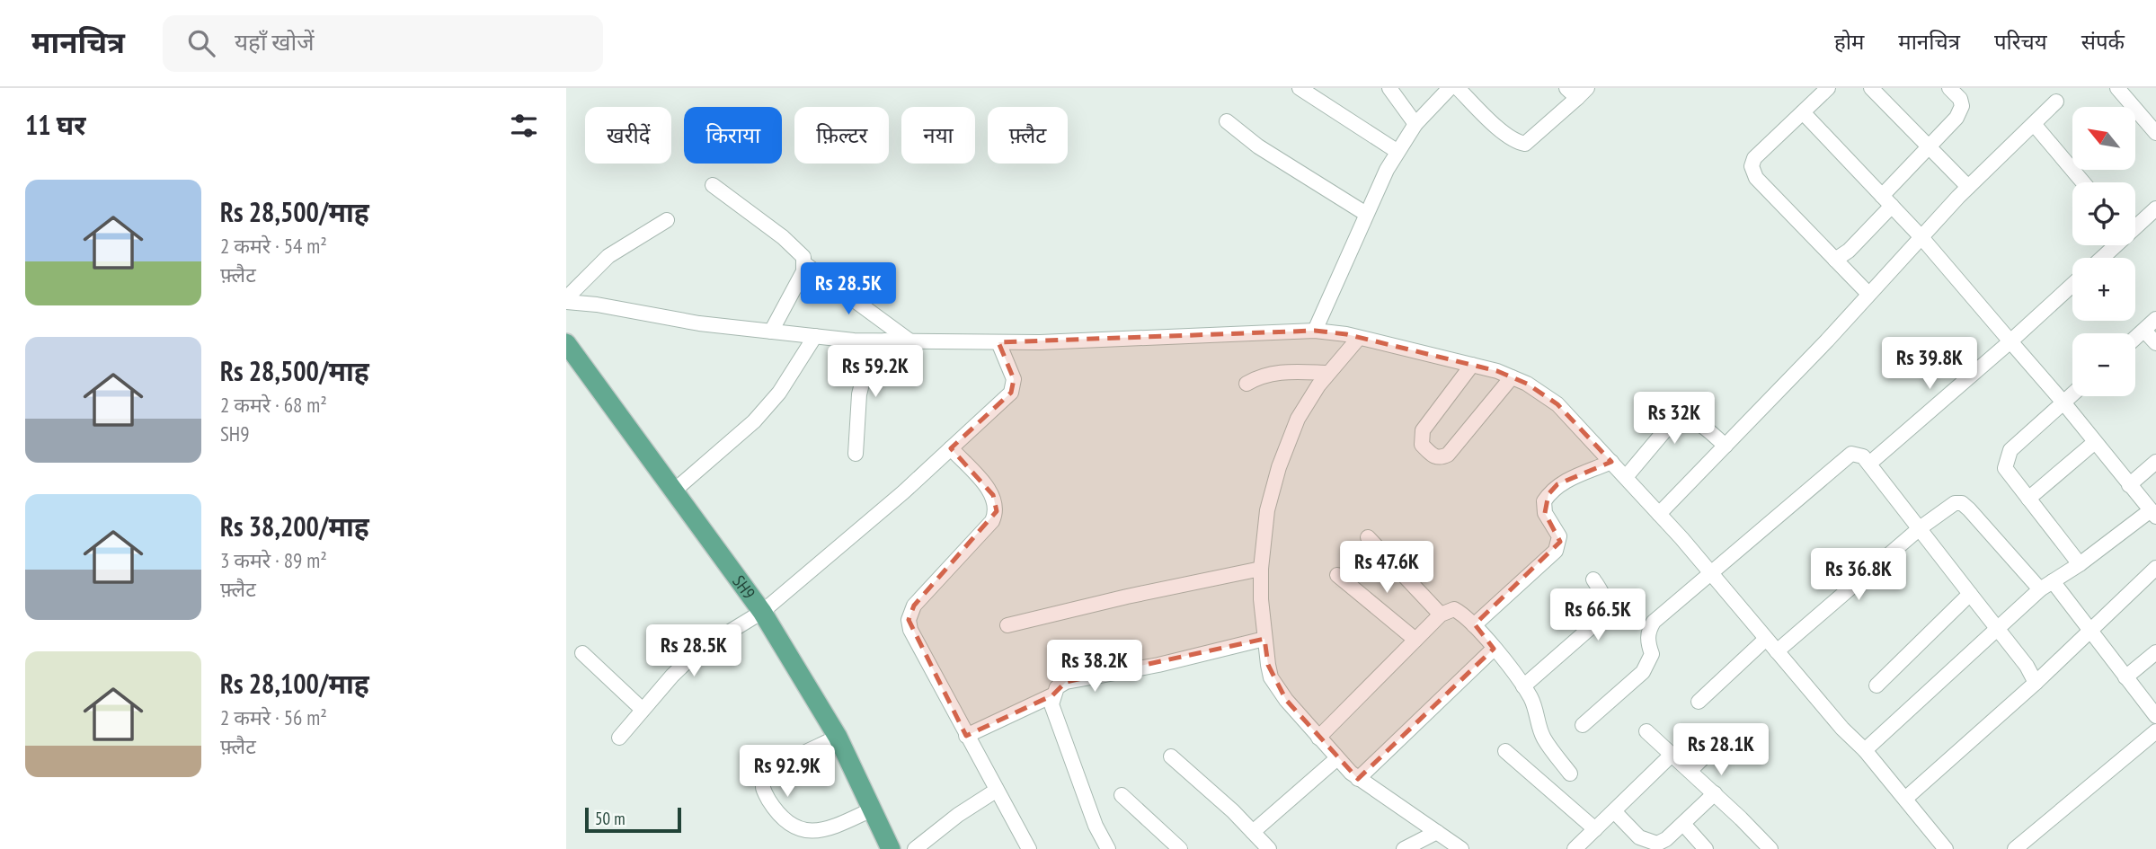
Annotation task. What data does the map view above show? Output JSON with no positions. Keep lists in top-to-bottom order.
{
  "streets": {
    "main road": ["SH9"]
  },
  "scale_bar": "50 m",
  "north": "top left",
  "page": {
    "header": "मानचित्र",
    "search": "यहाँ खोजें",
    "nav": [
      "होम",
      "मानचित्र",
      "परिचय",
      "संपर्क"
    ],
    "heading": "11 घर",
    "map_buttons": ["+", "−"],
    "chip": [
      "खरीदें",
      "किराया",
      "फ़िल्टर",
      "नया",
      "फ़्लैट"
    ],
    "list": [
      {
        "name": "Rs 28,500/माह",
        "note": "2 कमरे · 54 m² · फ़्लैट"
      },
      {
        "name": "Rs 28,500/माह",
        "note": "2 कमरे · 68 m² · SH9"
      },
      {
        "name": "Rs 38,200/माह",
        "note": "3 कमरे · 89 m² · फ़्लैट"
      },
      {
        "name": "Rs 28,100/माह",
        "note": "2 कमरे · 56 m² · फ़्लैट"
      }
    ],
    "price": [
      "Rs 28.5K",
      "Rs 39.8K",
      "Rs 59.2K",
      "Rs 32K",
      "Rs 47.6K",
      "Rs 36.8K",
      "Rs 66.5K",
      "Rs 28.5K",
      "Rs 38.2K",
      "Rs 28.1K",
      "Rs 92.9K"
    ],
    "scale": "50 m"
  }
}
